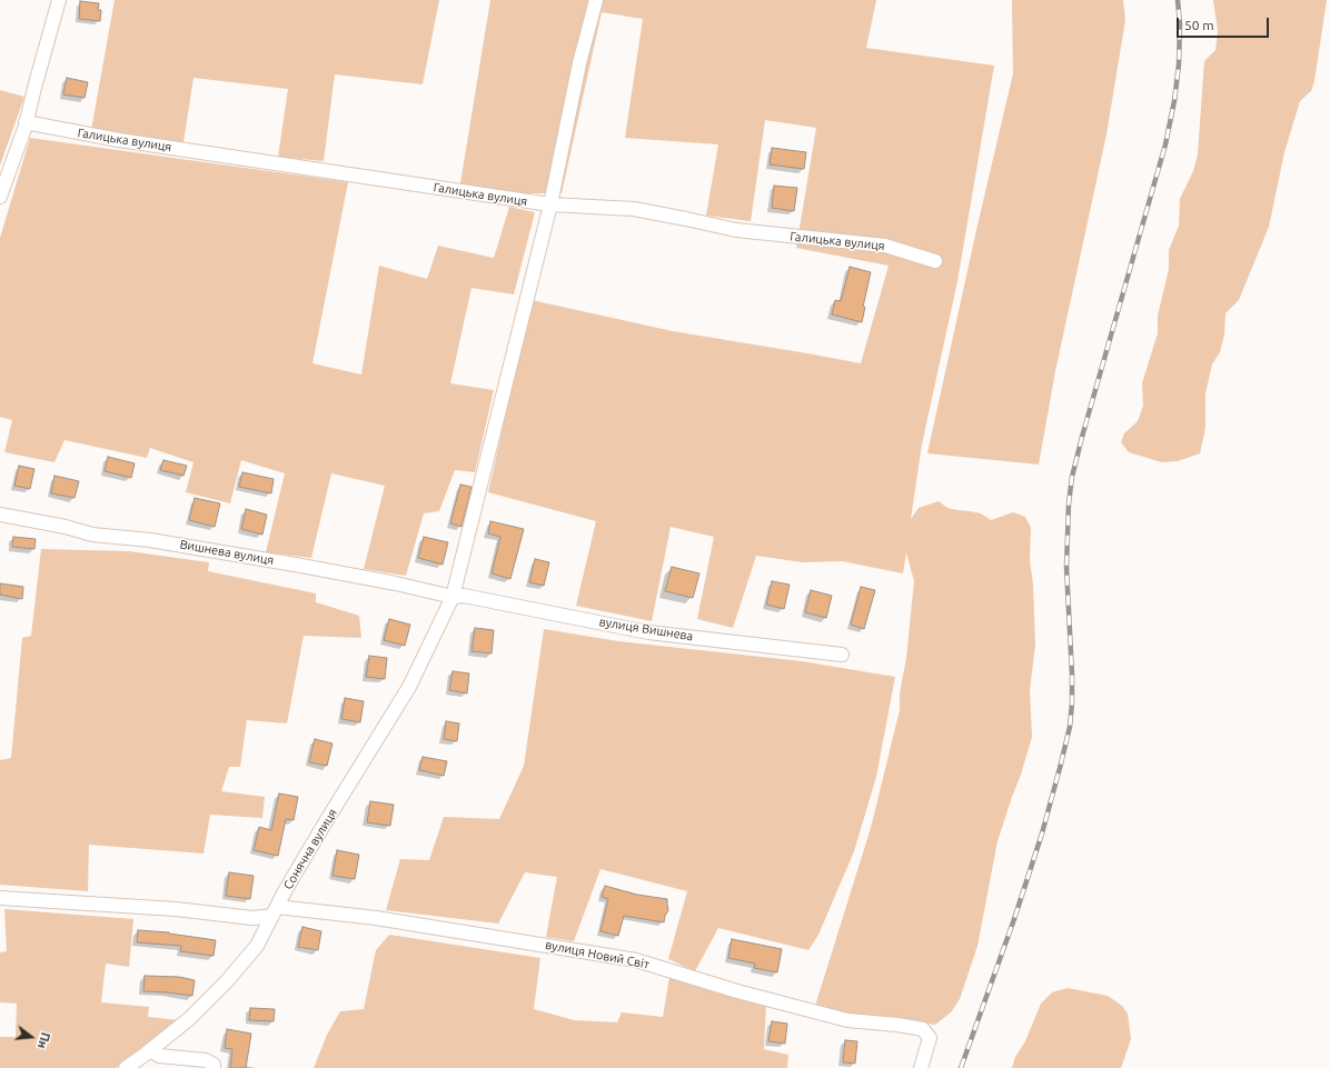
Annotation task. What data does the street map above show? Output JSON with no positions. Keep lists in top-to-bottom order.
{
  "streets": {
    "street": [
      "Галицька вулиця",
      "Вишнева вулиця",
      "вулиця Вишнева",
      "Сонячна вулиця",
      "вулиця Новий Світ"
    ]
  },
  "crossings": [
    ["Галицька вулиця", "Сонячна вулиця"],
    ["Вишнева вулиця", "вулиця Вишнева"],
    ["Вишнева вулиця", "Сонячна вулиця"],
    ["вулиця Вишнева", "Сонячна вулиця"],
    ["Сонячна вулиця", "вулиця Новий Світ"]
  ],
  "scale_bar": "50 m",
  "north": "right"
}
